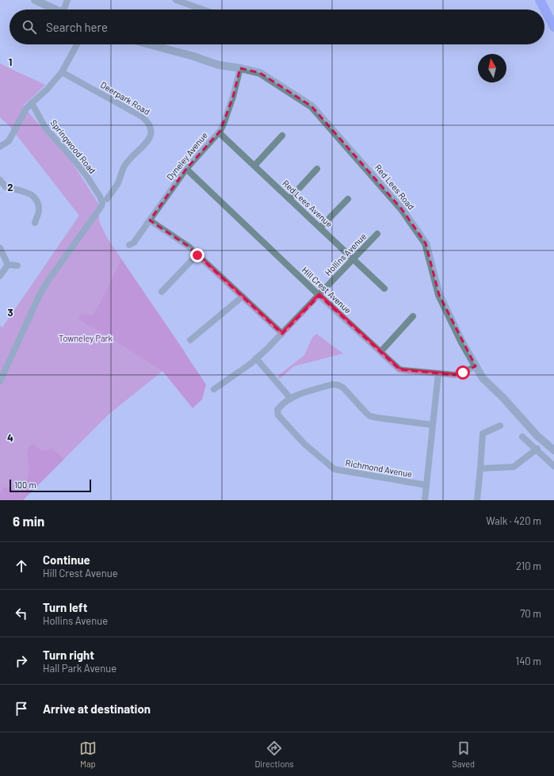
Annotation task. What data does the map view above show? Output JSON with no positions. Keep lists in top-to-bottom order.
{
  "streets": {
    "street": [
      "Deerpark Road",
      "Springwood Road",
      "Dyneley Avenue",
      "Red Lees Road",
      "Red Lees Avenue",
      "Hollins Avenue",
      "Hill Crest Avenue",
      "Richmond Avenue"
    ]
  },
  "crossings": [
    ["Dyneley Avenue", "Red Lees Road"],
    ["Dyneley Avenue", "Red Lees Avenue"],
    ["Dyneley Avenue", "Hill Crest Avenue"],
    ["Red Lees Road", "Hill Crest Avenue"],
    ["Red Lees Avenue", "Hollins Avenue"],
    ["Hollins Avenue", "Hill Crest Avenue"]
  ],
  "parks": ["Towneley Park"],
  "scale_bar": "100 m",
  "north": "top",
  "page": {
    "search": "Search here",
    "scale": "100 m",
    "heading": ["6 min", "Walk · 420 m"],
    "list": [
      ["Continue", "Hill Crest Avenue", "210 m"],
      ["Turn left", "Hollins Avenue", "70 m"],
      ["Turn right", "Hall Park Avenue", "140 m"],
      "Arrive at destination"
    ],
    "nav": ["Map", "Directions", "Saved"]
  },
  "grid": {
    "rows": [
      "1",
      "2",
      "3",
      "4"
    ]
  }
}
